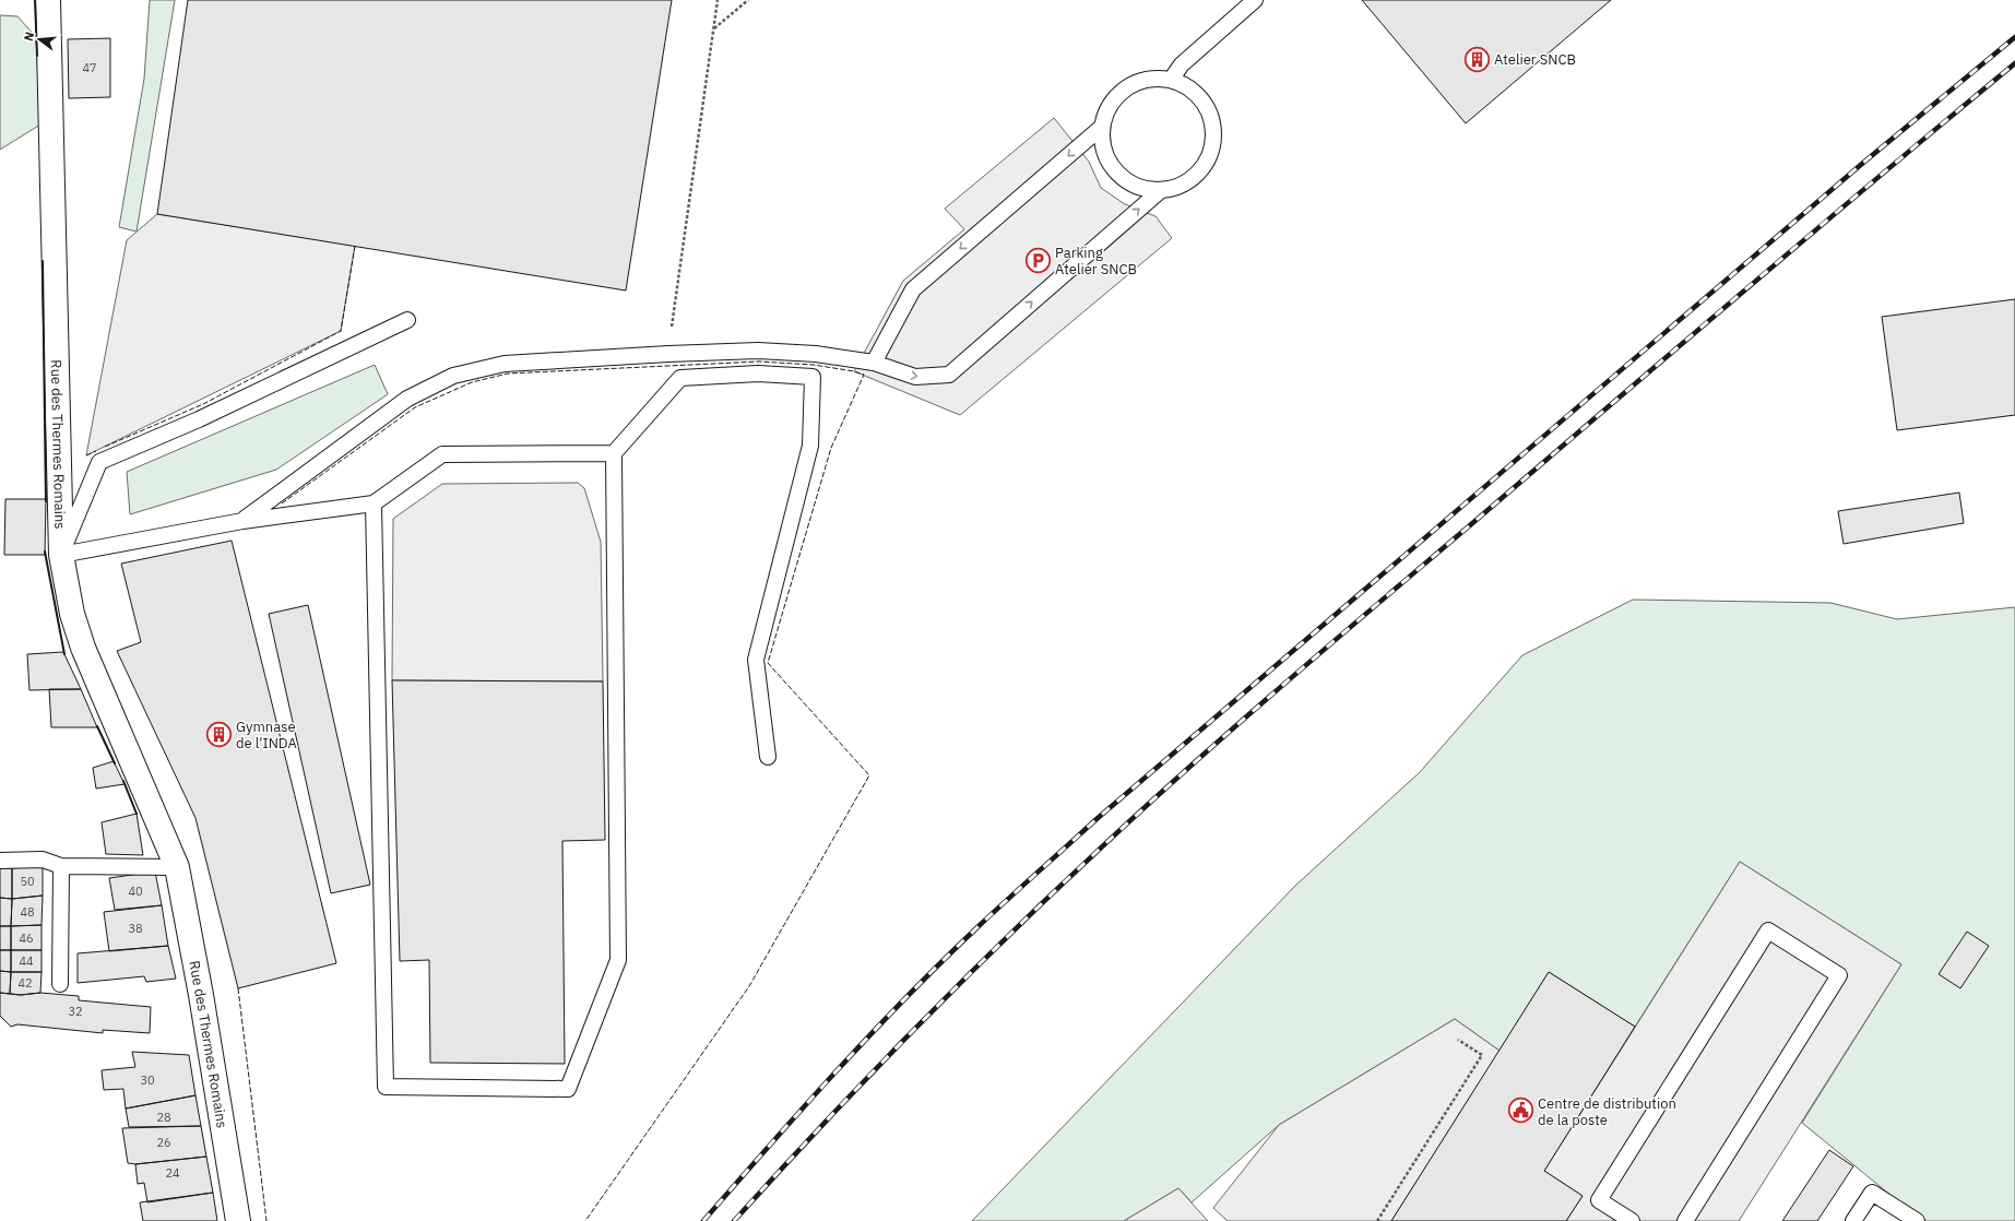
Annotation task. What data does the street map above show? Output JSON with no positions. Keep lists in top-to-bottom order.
{
  "streets": {
    "street": ["Rue des Thermes Romains"]
  },
  "places": {
    "building": ["Atelier SNCB", "Gymnase de l'INDA"],
    "parking": ["Parking Atelier SNCB"],
    "public building": ["Centre de distribution de la poste"]
  },
  "house_numbers": [
    "47",
    "50",
    "40",
    "48",
    "38",
    "46",
    "44",
    "42",
    "32",
    "30",
    "28",
    "26",
    "24"
  ],
  "north": "left"
}
